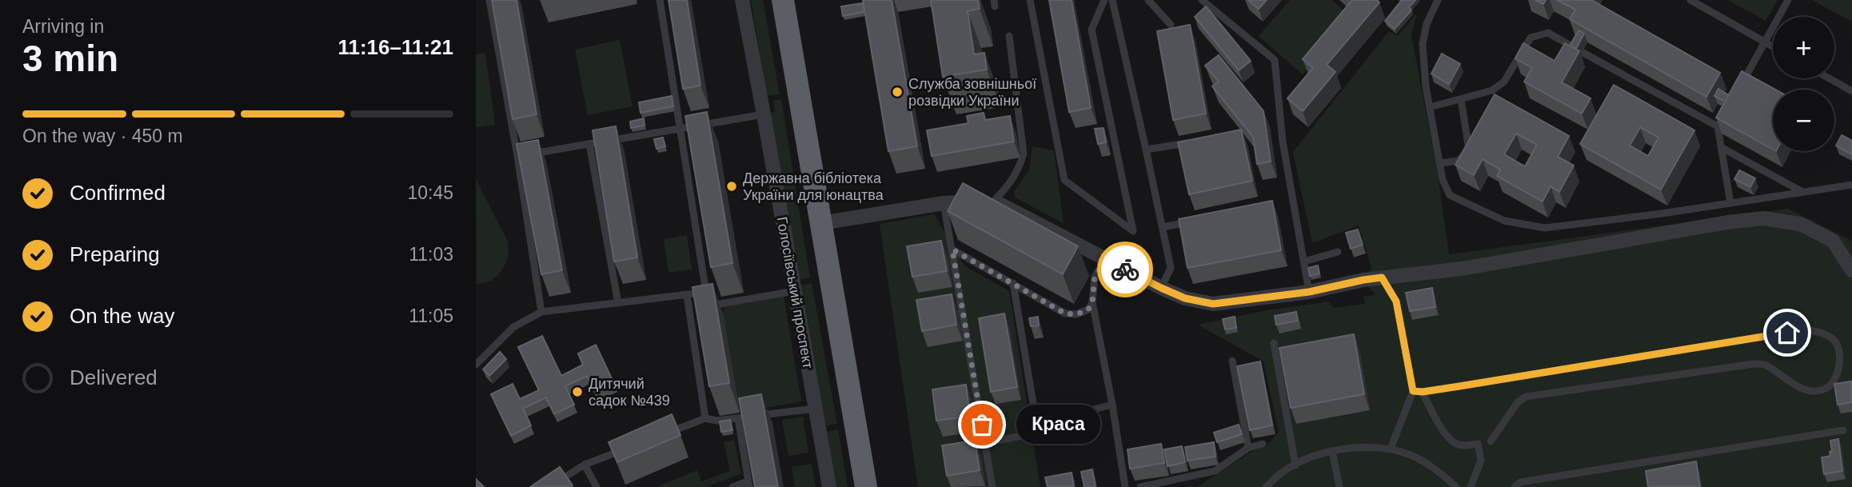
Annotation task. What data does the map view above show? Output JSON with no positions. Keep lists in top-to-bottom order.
{
  "streets": {
    "street": ["Голосіївський проспект"]
  },
  "places": [
    "Служба зовнішньої розвідки України",
    "Державна бібліотека України для юнацтва",
    "Дитячий садок №439",
    "Краса"
  ],
  "page": {
    "heading": ["3 min", "Arriving in", "11:16–11:21"],
    "map_buttons": ["+", "−"],
    "bar": "On the way · 450 m",
    "list": [
      ["Confirmed", "10:45"],
      ["Preparing", "11:03"],
      ["On the way", "11:05"],
      "Delivered"
    ],
    "bubble": "Краса"
  }
}
